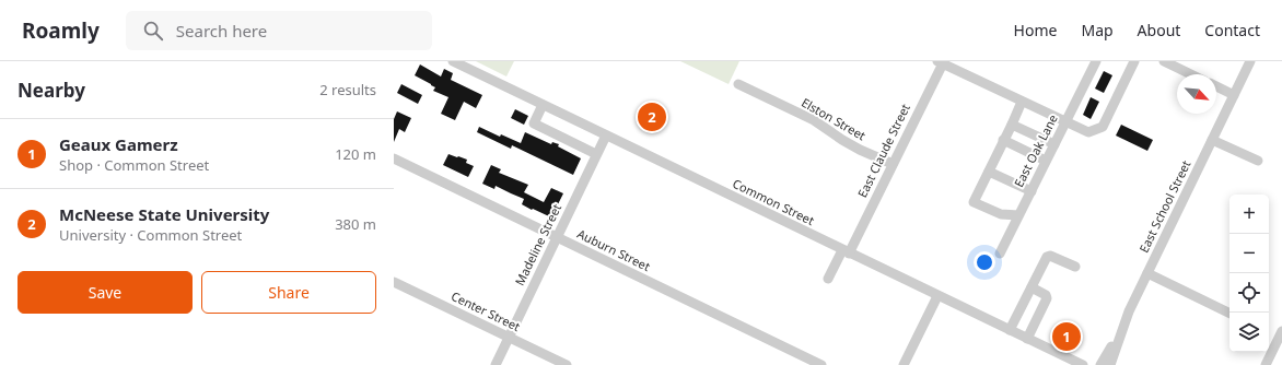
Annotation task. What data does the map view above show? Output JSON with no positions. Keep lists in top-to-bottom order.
{
  "streets": {
    "street": [
      "Elston Street",
      "East Claude Street",
      "East Oak Lane",
      "Common Street",
      "East School Street",
      "Madeline Street",
      "Auburn Street",
      "Center Street"
    ]
  },
  "crossings": [
    ["Elston Street", "East Claude Street"],
    ["East Claude Street", "Common Street"],
    ["Common Street", "Madeline Street"],
    ["Madeline Street", "Auburn Street"],
    ["Madeline Street", "Center Street"]
  ],
  "north": "bottom right",
  "page": {
    "header": "Roamly",
    "search": "Search here",
    "nav": [
      "Home",
      "Map",
      "About",
      "Contact"
    ],
    "heading": ["Nearby", "2 results"],
    "pins": ["2", "1"],
    "list": [
      {
        "mark": "1",
        "name": "Geaux Gamerz",
        "note": "Shop · Common Street",
        "value": "120 m"
      },
      {
        "mark": "2",
        "name": "McNeese State University",
        "note": "University · Common Street",
        "value": "380 m"
      }
    ],
    "map_buttons": ["+", "−"],
    "buttons": ["Save", "Share"]
  }
}
